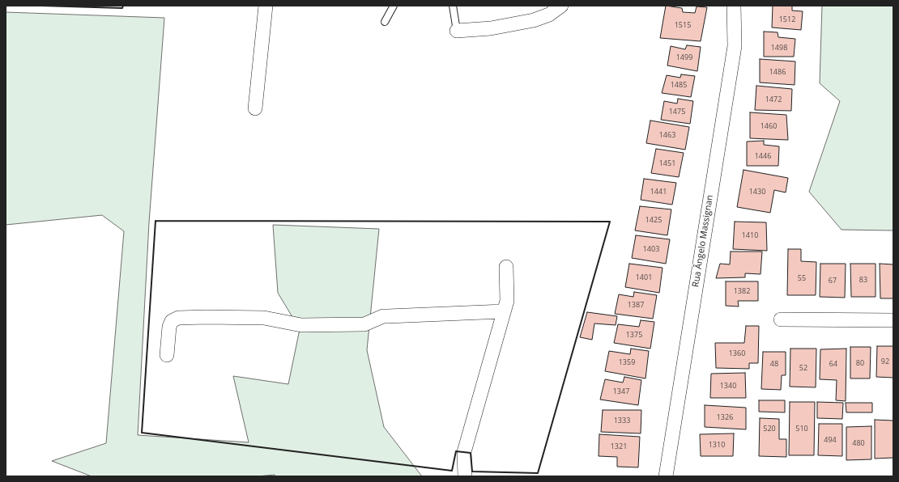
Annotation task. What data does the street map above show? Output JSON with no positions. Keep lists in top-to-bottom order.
{
  "streets": {
    "street": ["Rua Ângelo Massignan"]
  },
  "house_numbers": [
    "1512",
    "1515",
    "1498",
    "1499",
    "1486",
    "1485",
    "1472",
    "1475",
    "1460",
    "1463",
    "1446",
    "1451",
    "1441",
    "1430",
    "1425",
    "1410",
    "1403",
    "1401",
    "55",
    "83",
    "67",
    "1382",
    "1387",
    "1375",
    "1360",
    "92",
    "1359",
    "80",
    "48",
    "64",
    "52",
    "1340",
    "1347",
    "1326",
    "1333",
    "520",
    "510",
    "494",
    "480",
    "1310",
    "1321"
  ]
}
